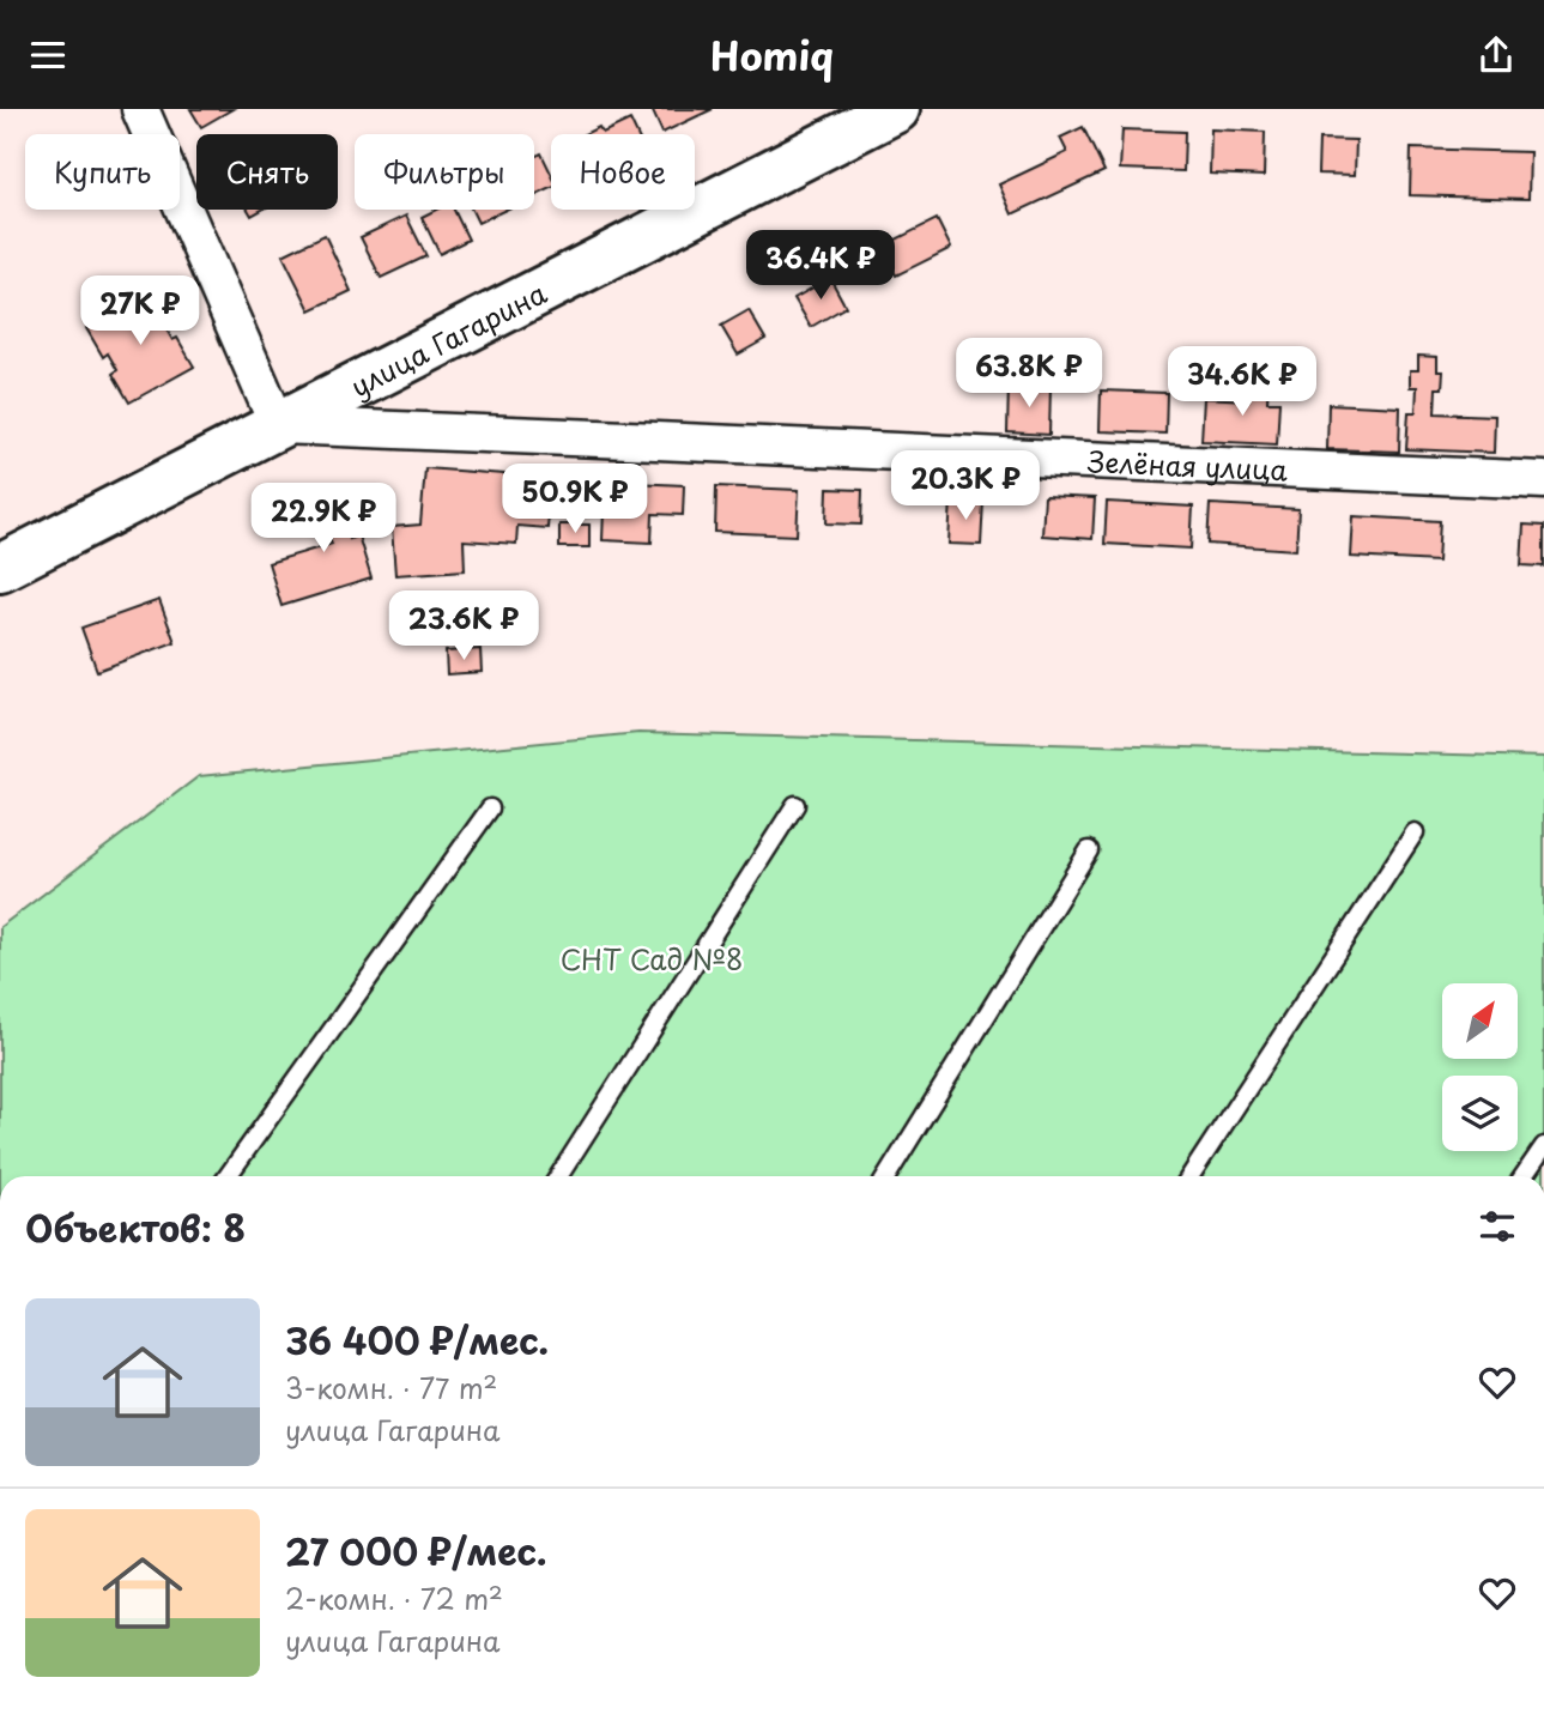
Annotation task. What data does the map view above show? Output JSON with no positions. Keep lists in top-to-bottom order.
{
  "streets": {
    "main road": ["улица Гагарина"],
    "street": ["Зелёная улица"]
  },
  "crossings": [
    ["улица Гагарина", "Зелёная улица"]
  ],
  "parks": ["СНТ Сад №8"],
  "north": "top right",
  "page": {
    "header": "Homiq",
    "chip": [
      "Купить",
      "Снять",
      "Фильтры",
      "Новое"
    ],
    "price": [
      "36.4K ₽",
      "27K ₽",
      "63.8K ₽",
      "34.6K ₽",
      "20.3K ₽",
      "50.9K ₽",
      "22.9K ₽",
      "23.6K ₽"
    ],
    "heading": "Объектов: 8",
    "list": [
      {
        "name": "36 400 ₽/мес.",
        "note": "3-комн. · 77 m² · улица Гагарина"
      },
      {
        "name": "27 000 ₽/мес.",
        "note": "2-комн. · 72 m² · улица Гагарина"
      }
    ]
  }
}
